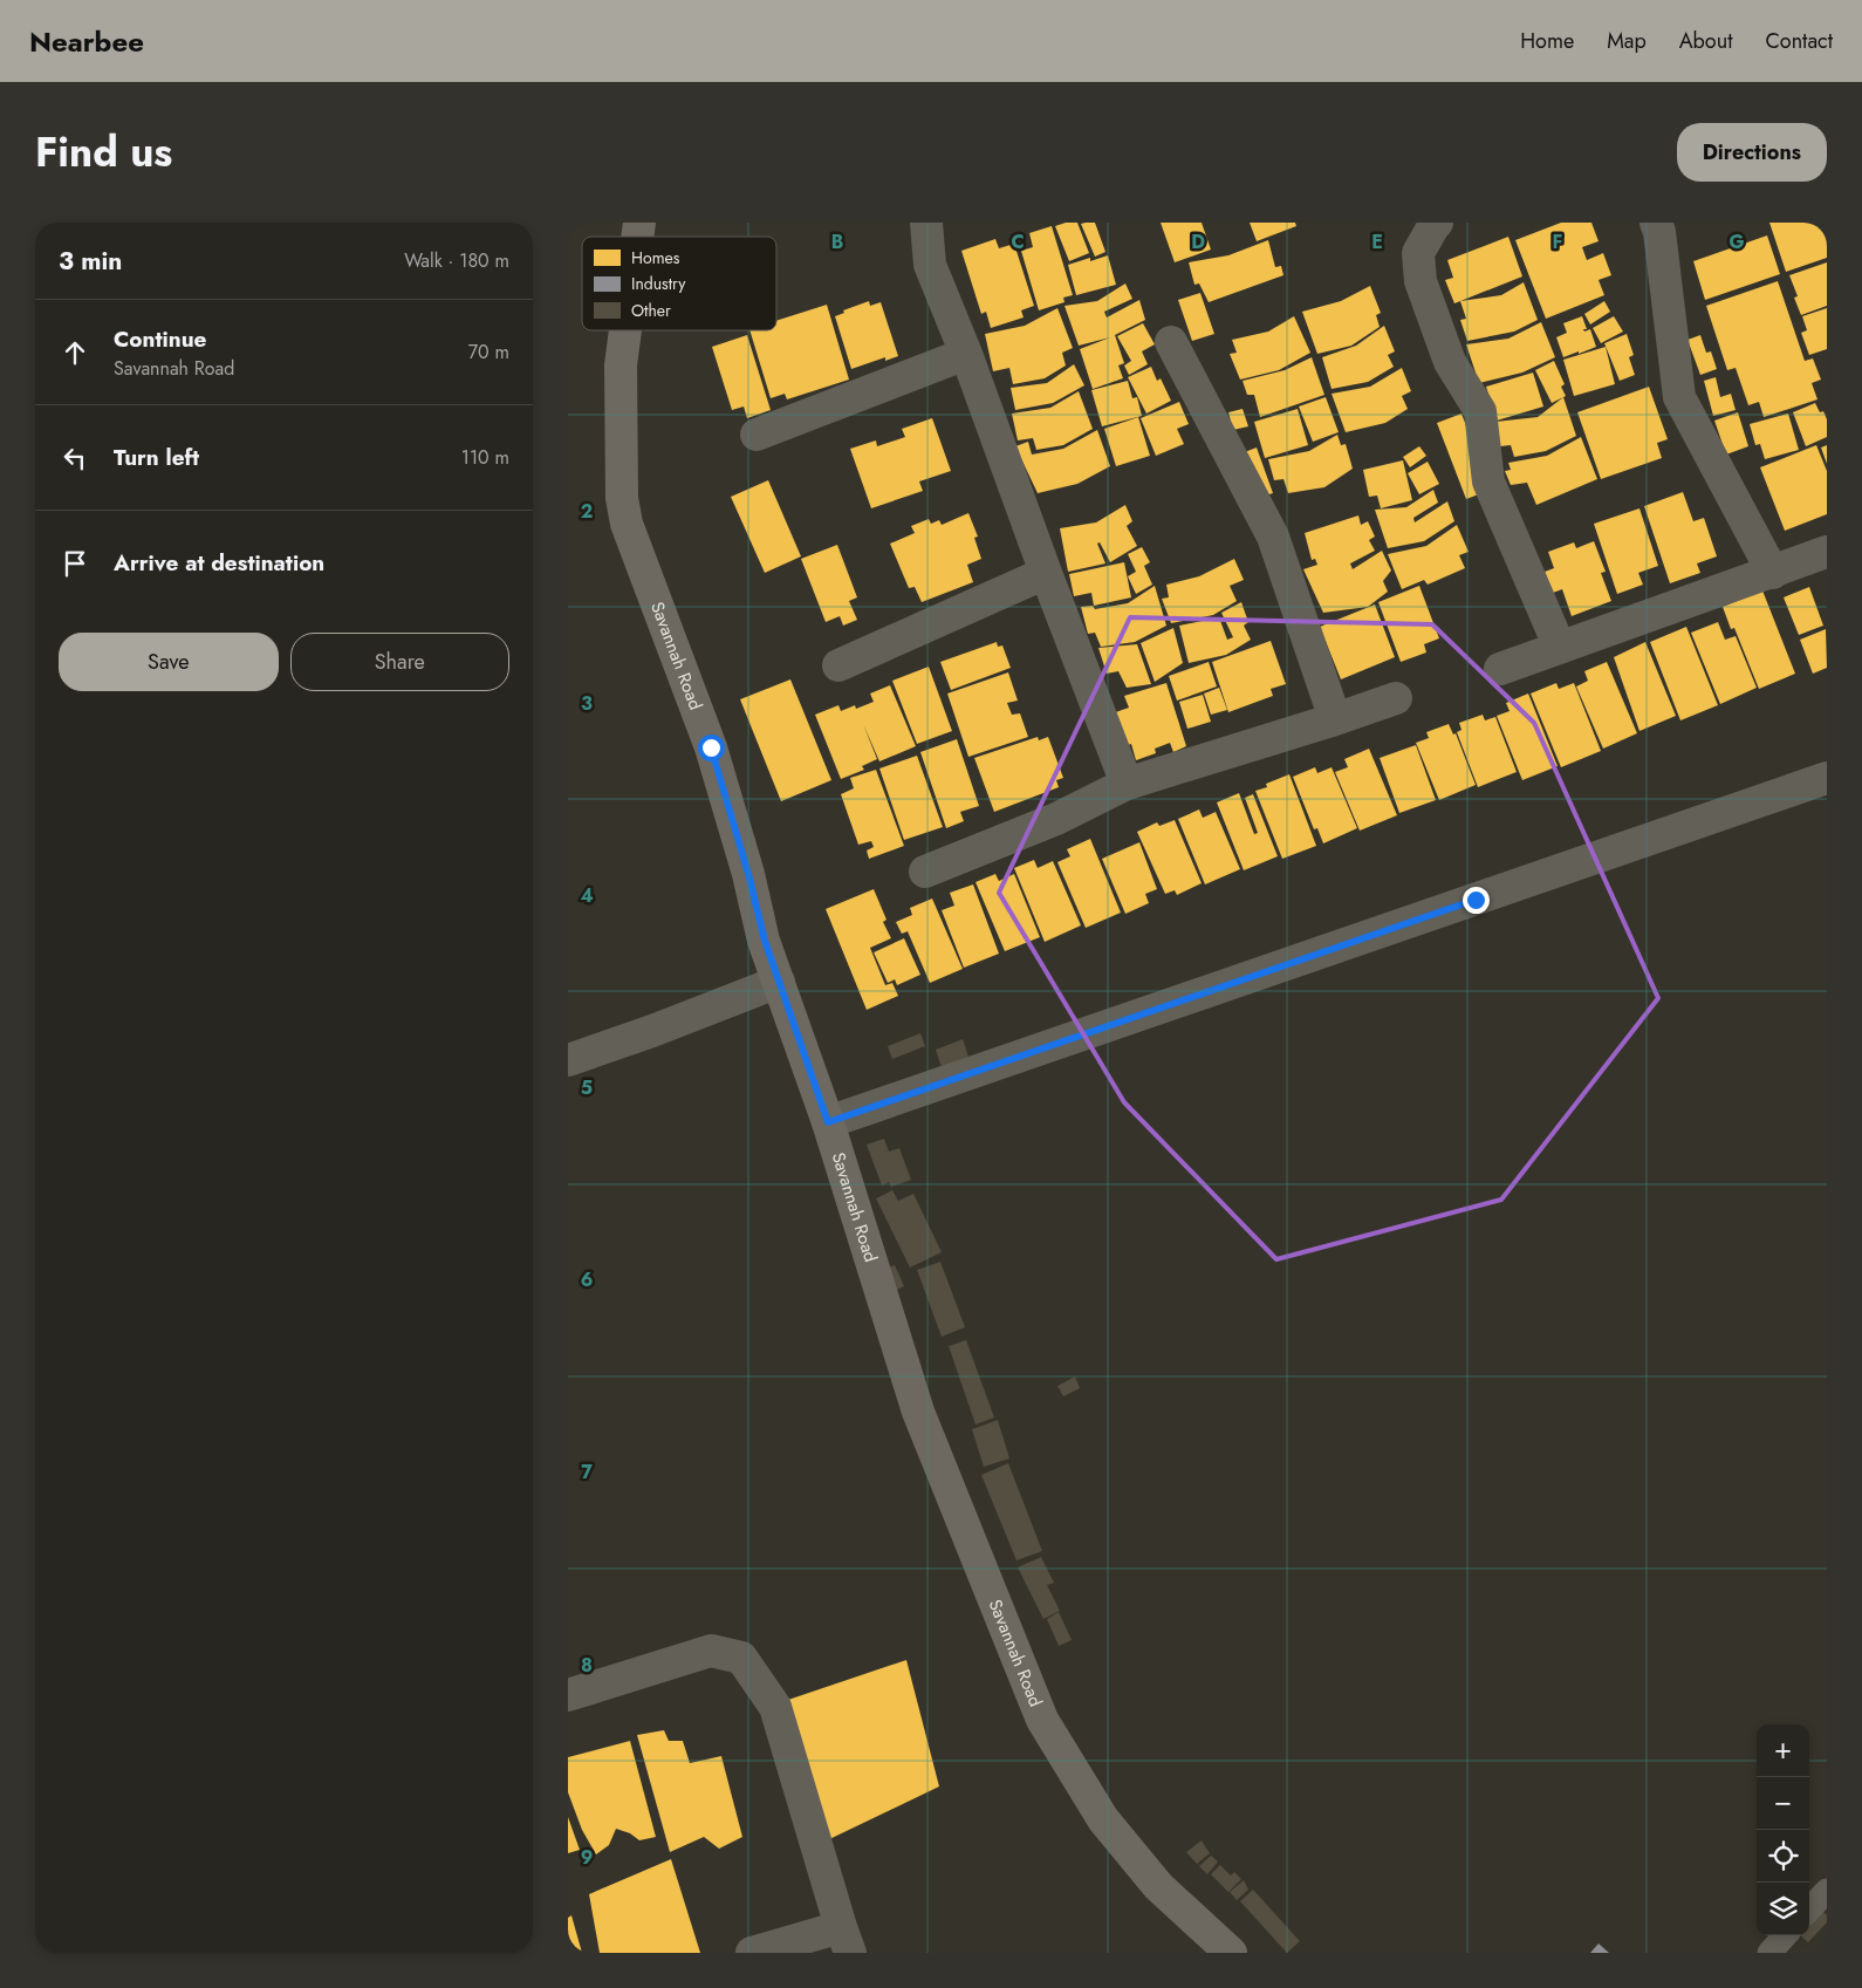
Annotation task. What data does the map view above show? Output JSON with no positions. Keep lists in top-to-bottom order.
{
  "streets": {
    "main road": ["Savannah Road"]
  },
  "legend": ["Homes", "Industry", "Other"],
  "page": {
    "header": "Nearbee",
    "nav": [
      "Home",
      "Map",
      "About",
      "Contact"
    ],
    "title": "Find us",
    "buttons": [
      "Directions",
      ["Save", "Share"]
    ],
    "heading": ["3 min", "Walk · 180 m"],
    "list": [
      ["Continue", "Savannah Road", "70 m"],
      ["Turn left", "110 m"],
      "Arrive at destination"
    ],
    "map_buttons": ["+", "−"]
  },
  "grid": {
    "columns": [
      "B",
      "C",
      "D",
      "E",
      "F",
      "G"
    ],
    "rows": [
      "2",
      "3",
      "4",
      "5",
      "6",
      "7",
      "8",
      "9"
    ]
  }
}
